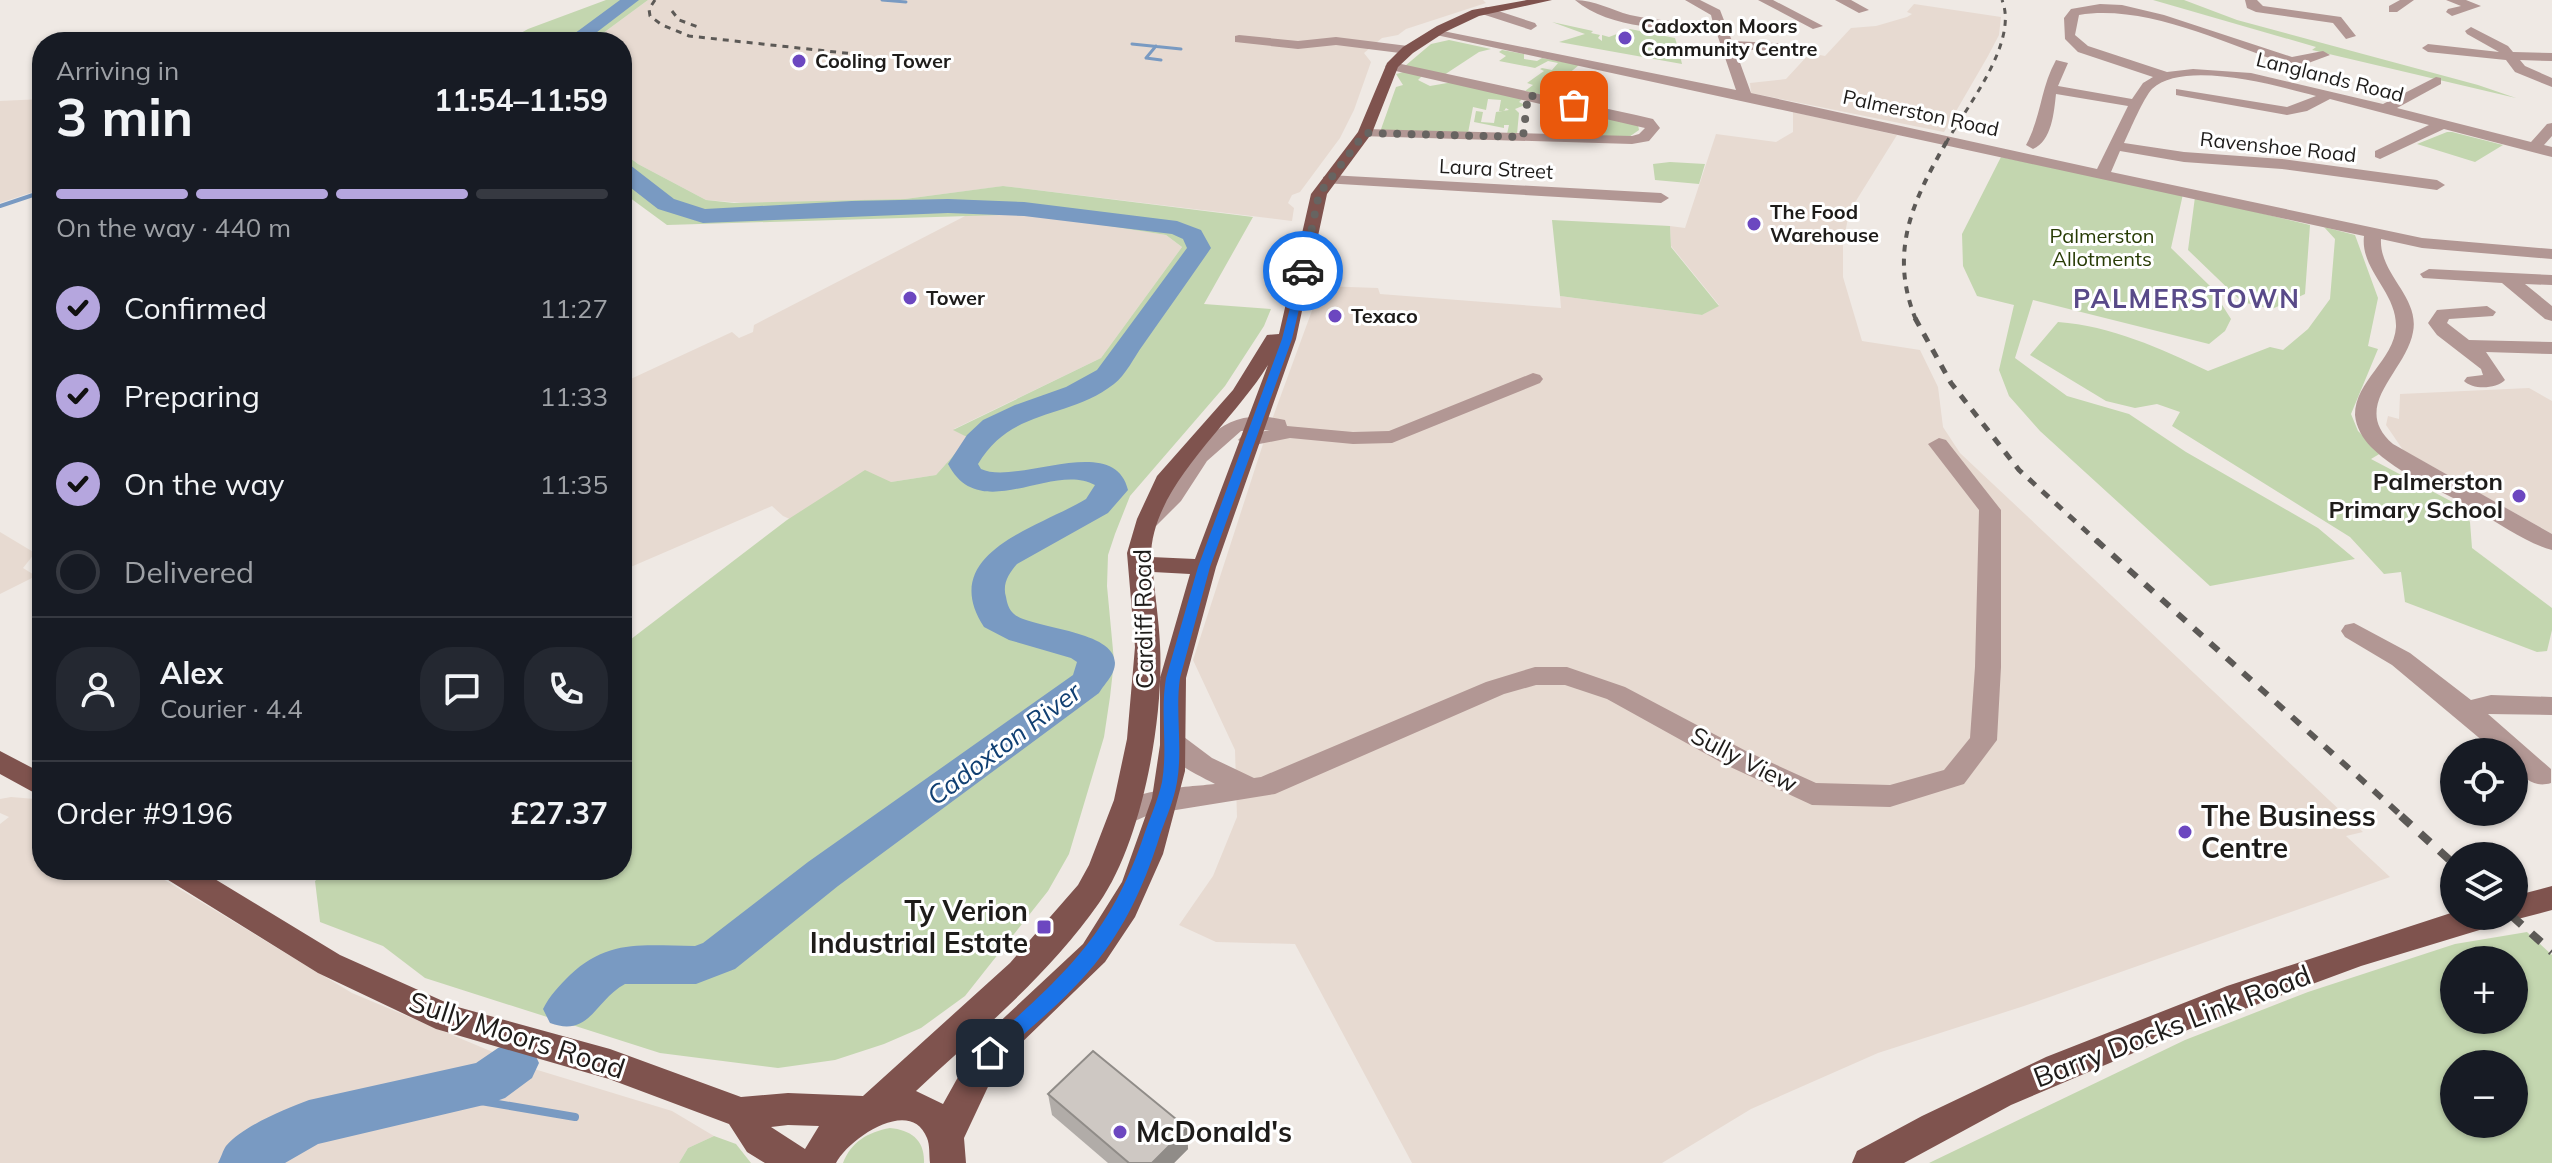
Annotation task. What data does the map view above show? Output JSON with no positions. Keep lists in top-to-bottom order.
{
  "streets": {
    "main road": ["Cardiff Road", "Barry Docks Link Road", "Sully Moors Road"],
    "street": [
      "Langlands Road",
      "Palmerston Road",
      "Ravenshoe Road",
      "Laura Street",
      "Sully View"
    ]
  },
  "crossings": [
    ["Palmerston Road", "Cardiff Road"],
    ["Laura Street", "Cardiff Road"],
    ["Cardiff Road", "Sully View"],
    ["Cardiff Road", "Sully Moors Road"]
  ],
  "districts": ["PALMERSTOWN"],
  "water": ["Cadoxton River"],
  "parks": ["Palmerston Allotments"],
  "places": {
    "other": [
      "Cadoxton Moors Community Centre",
      "Cooling Tower",
      "The Food Warehouse",
      "Tower",
      "Texaco",
      "Palmerston Primary School",
      "The Business Centre",
      "McDonald's"
    ],
    "transit": ["Ty Verion Industrial Estate"]
  },
  "page": {
    "heading": ["3 min", "Arriving in", "11:54–11:59"],
    "panel": [
      "Alex",
      "Courier · 4.4",
      "Order #9196",
      "£27.37"
    ],
    "bar": "On the way · 440 m",
    "list": [
      ["Confirmed", "11:27"],
      ["Preparing", "11:33"],
      ["On the way", "11:35"],
      "Delivered"
    ],
    "map_buttons": ["+", "−"]
  }
}
